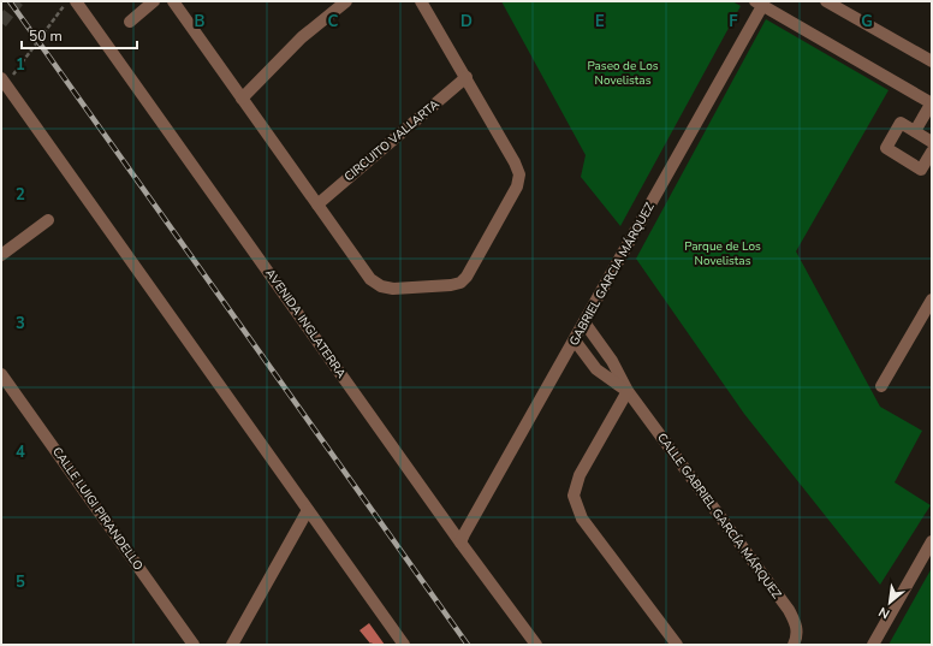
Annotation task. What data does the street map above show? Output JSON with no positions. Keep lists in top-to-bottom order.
{
  "streets": {
    "street": [
      "CIRCUITO VALLARTA",
      "GABRIEL GARCIA MÁRQUEZ",
      "AVENIDA INGLATERRA",
      "CALLE LUIGI PIRANDELLO",
      "CALLE GABRIEL GARCÍA MÁRQUEZ"
    ]
  },
  "crossings": [
    ["GABRIEL GARCIA MÁRQUEZ", "AVENIDA INGLATERRA"],
    ["GABRIEL GARCIA MÁRQUEZ", "CALLE GABRIEL GARCÍA MÁRQUEZ"]
  ],
  "parks": ["Paseo de Los Novelistas", "Parque de Los Novelistas"],
  "scale_bar": "50 m",
  "north": "bottom left",
  "grid": {
    "columns": [
      "B",
      "C",
      "D",
      "E",
      "F",
      "G"
    ],
    "rows": [
      "1",
      "2",
      "3",
      "4",
      "5"
    ]
  }
}
